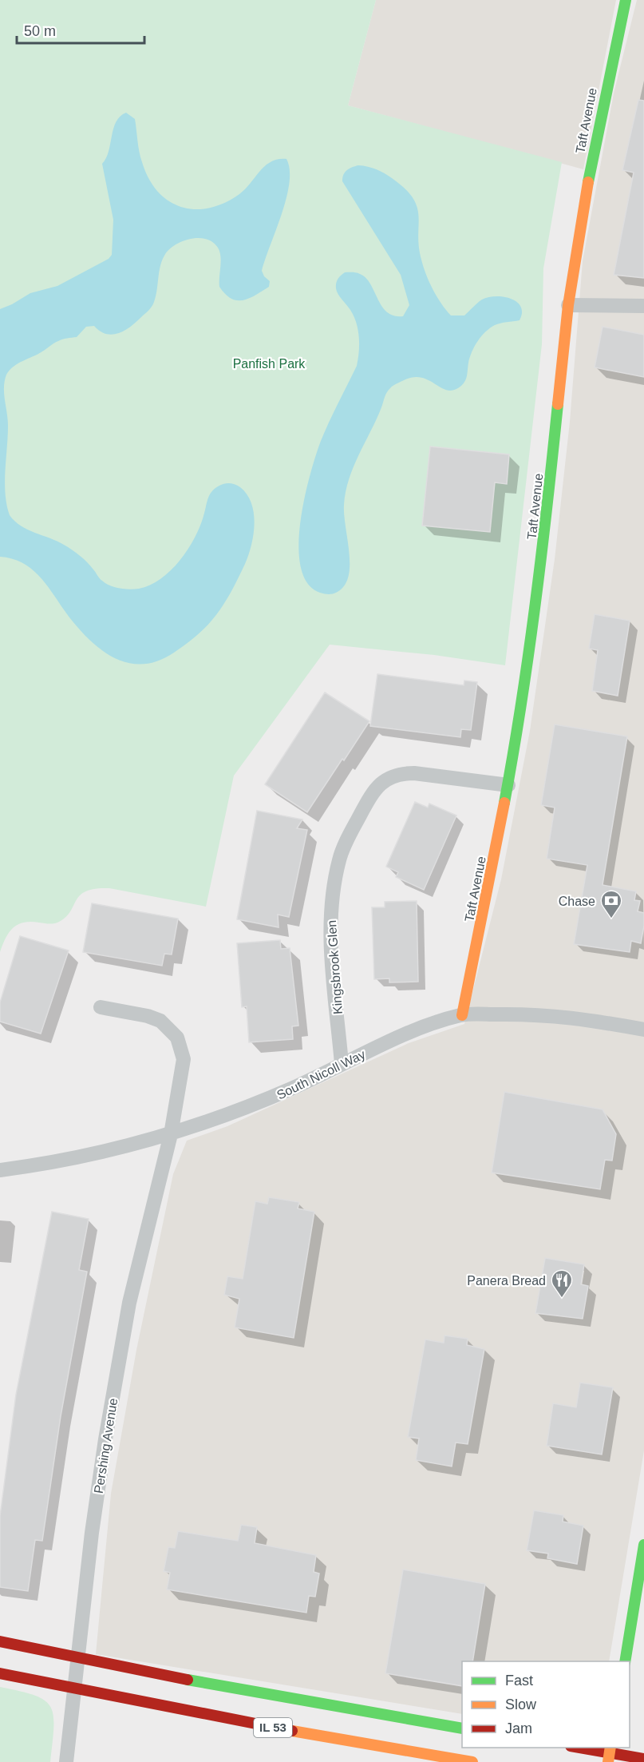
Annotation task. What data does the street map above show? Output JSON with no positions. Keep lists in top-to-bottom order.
{
  "streets": {
    "main road": ["Taft Avenue", "IL 53"],
    "street": ["Kingsbrook Glen", "South Nicoll Way", "Pershing Avenue"]
  },
  "crossings": [
    ["Taft Avenue", "Kingsbrook Glen"],
    ["Taft Avenue", "South Nicoll Way"],
    ["Kingsbrook Glen", "South Nicoll Way"],
    ["South Nicoll Way", "Pershing Avenue"],
    ["Pershing Avenue", "IL 53"]
  ],
  "parks": ["Panfish Park"],
  "places": {
    "bank": ["Chase"],
    "restaurant": ["Panera Bread"]
  },
  "legend": ["Fast", "Slow", "Jam"],
  "scale_bar": "50 m"
}
